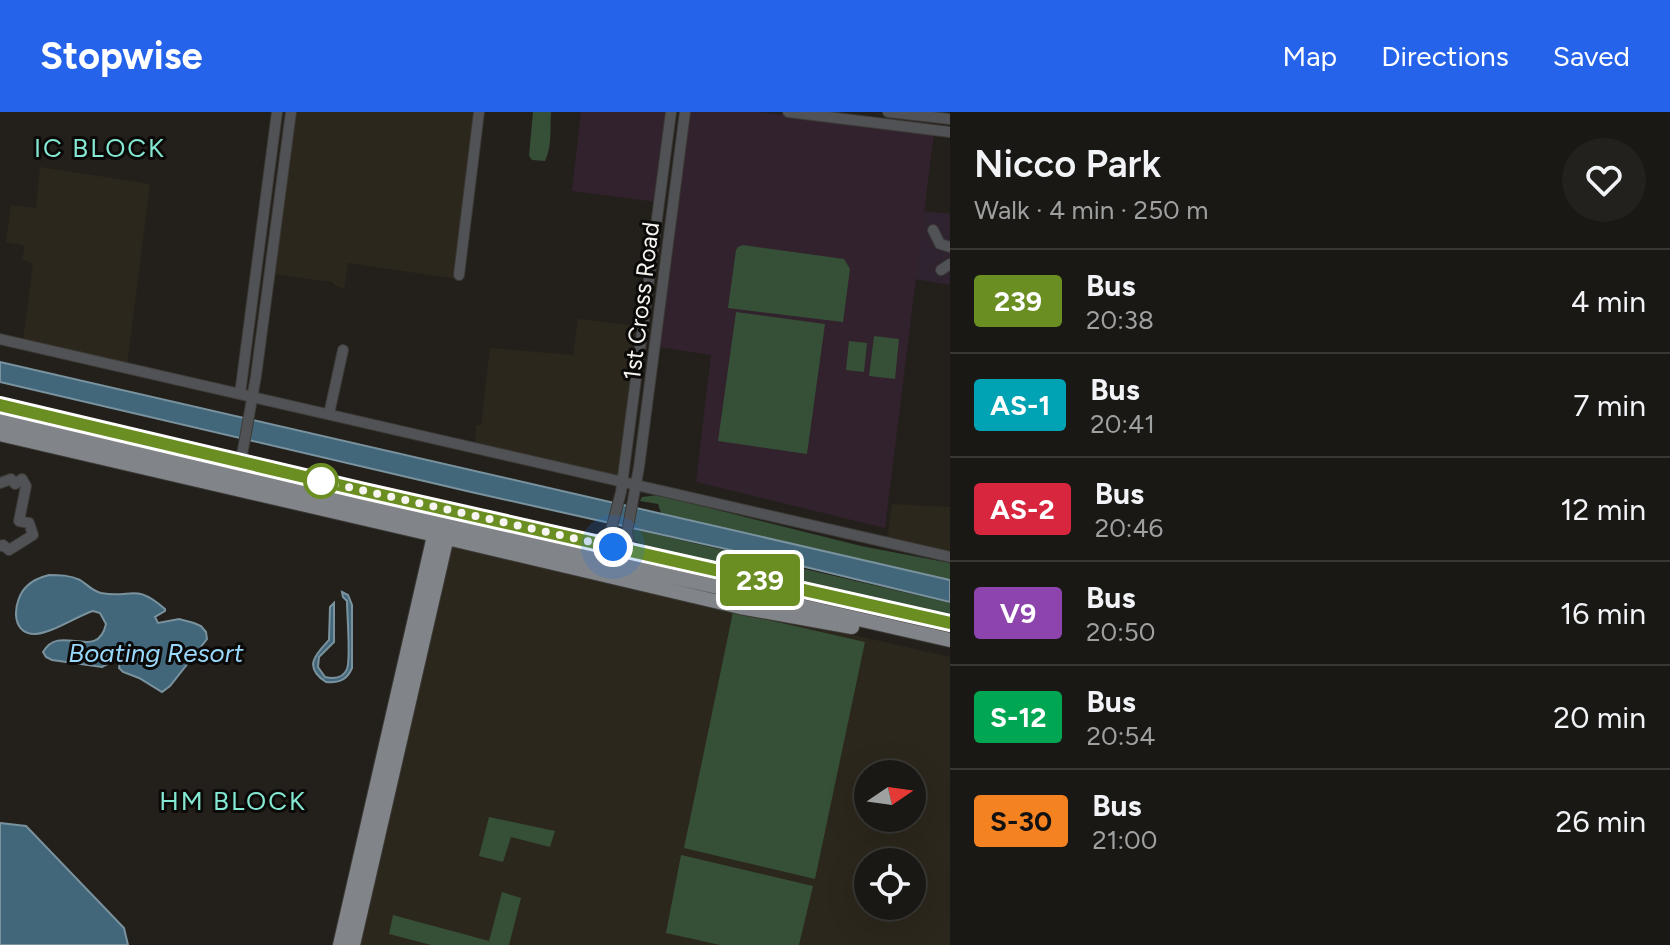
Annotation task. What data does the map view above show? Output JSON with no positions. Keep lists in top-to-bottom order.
{
  "streets": {
    "street": ["1st Cross Road"]
  },
  "districts": ["IC BLOCK", "HM BLOCK"],
  "water": ["Boating Resort"],
  "lines": ["bus line 239"],
  "north": "right",
  "page": {
    "header": "Stopwise",
    "nav": ["Map", "Directions", "Saved"],
    "on_map": "239",
    "heading": ["Nicco Park", "Walk · 4 min · 250 m"],
    "list": [
      {
        "mark": "239",
        "name": "Bus",
        "note": "20:38",
        "value": "4 min"
      },
      {
        "mark": "AS-1",
        "name": "Bus",
        "note": "20:41",
        "value": "7 min"
      },
      {
        "mark": "AS-2",
        "name": "Bus",
        "note": "20:46",
        "value": "12 min"
      },
      {
        "mark": "V9",
        "name": "Bus",
        "note": "20:50",
        "value": "16 min"
      },
      {
        "mark": "S-12",
        "name": "Bus",
        "note": "20:54",
        "value": "20 min"
      },
      {
        "mark": "S-30",
        "name": "Bus",
        "note": "21:00",
        "value": "26 min"
      }
    ]
  }
}
